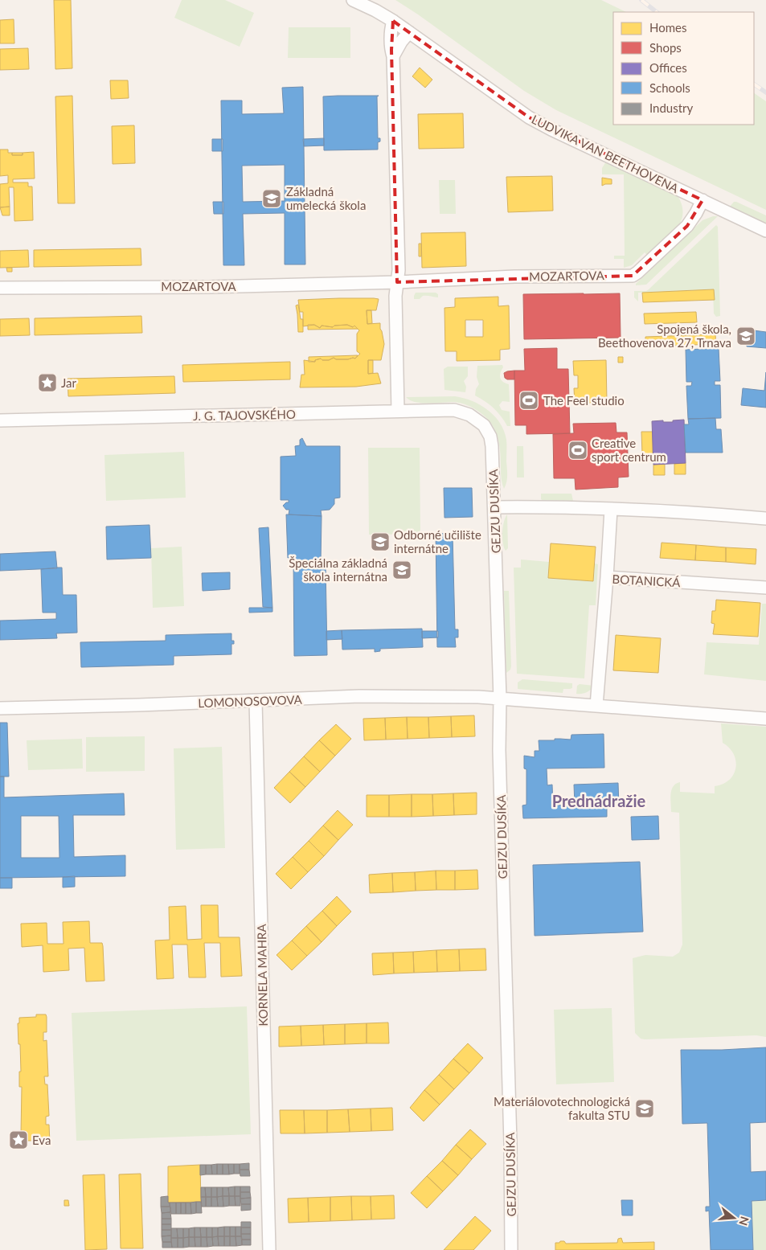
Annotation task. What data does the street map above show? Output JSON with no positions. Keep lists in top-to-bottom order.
{
  "streets": {
    "street": [
      "LUDVIKA VAN BEETHOVENA",
      "MOZARTOVA",
      "J. G. TAJOVSKÉHO",
      "GEJZU DUSÍKA",
      "BOTANICKÁ",
      "LOMONOSOVOVA",
      "KORNELA MAHRA"
    ]
  },
  "crossings": [
    ["LUDVIKA VAN BEETHOVENA", "MOZARTOVA"],
    ["J. G. TAJOVSKÉHO", "GEJZU DUSÍKA"],
    ["GEJZU DUSÍKA", "LOMONOSOVOVA"],
    ["LOMONOSOVOVA", "KORNELA MAHRA"]
  ],
  "districts": ["Prednádražie"],
  "places": {
    "school or university": [
      "Základná umelecká škola",
      "Spojená škola, Beethovenova 27, Trnava",
      "Odborné učilište internátne",
      "Špeciálna základná škola internátna",
      "Materiálovotechnologická fakulta STU"
    ],
    "place": ["Jar", "Eva"],
    "sports": ["The Feel studio", "Creative sport centrum"]
  },
  "legend": [
    "Homes",
    "Shops",
    "Offices",
    "Schools",
    "Industry"
  ],
  "north": "right"
}
